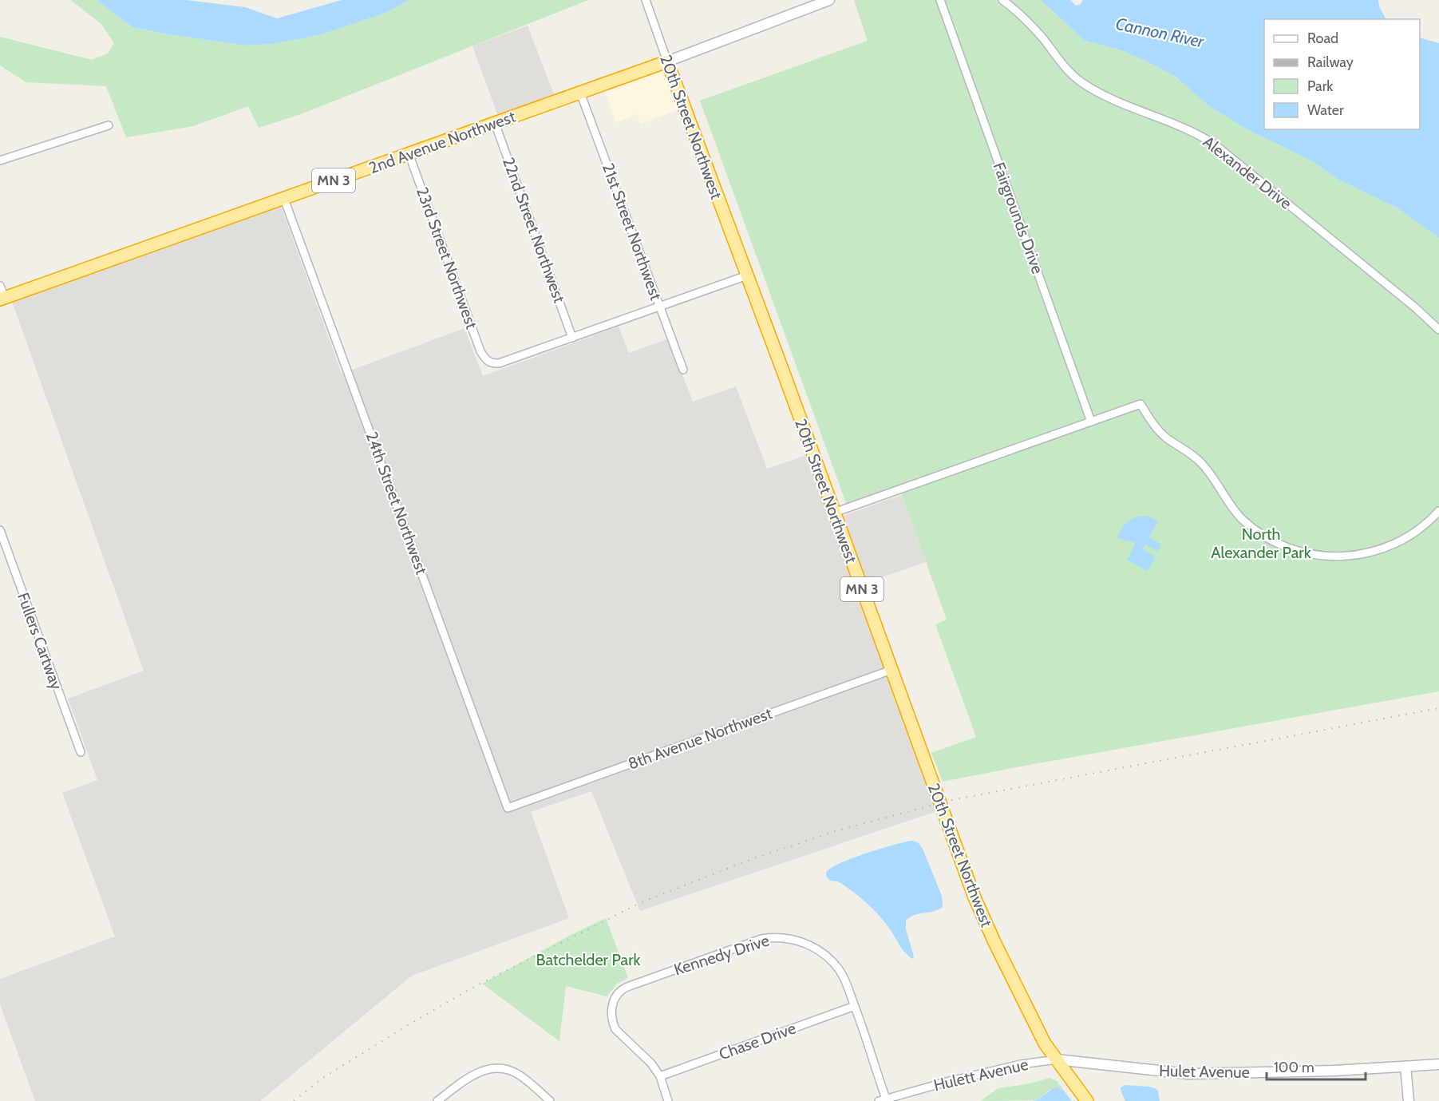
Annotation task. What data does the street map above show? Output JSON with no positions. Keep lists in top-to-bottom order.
{
  "streets": {
    "highway": ["20th Street Northwest", "2nd Avenue Northwest", "MN 3"],
    "street": [
      "Alexander Drive",
      "Fairgrounds Drive",
      "22nd Street Northwest",
      "21st Street Northwest",
      "23rd Street Northwest",
      "24th Street Northwest",
      "Fullers Cartway",
      "8th Avenue Northwest",
      "Kennedy Drive",
      "Chase Drive",
      "Hulet Avenue",
      "Hulett Avenue"
    ]
  },
  "crossings": [
    ["20th Street Northwest", "2nd Avenue Northwest"],
    ["20th Street Northwest", "8th Avenue Northwest"],
    ["20th Street Northwest", "Hulet Avenue"],
    ["20th Street Northwest", "Hulett Avenue"],
    ["2nd Avenue Northwest", "22nd Street Northwest"],
    ["2nd Avenue Northwest", "21st Street Northwest"],
    ["2nd Avenue Northwest", "23rd Street Northwest"],
    ["2nd Avenue Northwest", "24th Street Northwest"],
    ["22nd Street Northwest", "23rd Street Northwest"],
    ["24th Street Northwest", "8th Avenue Northwest"],
    ["Kennedy Drive", "Chase Drive"],
    ["Kennedy Drive", "Hulett Avenue"],
    ["Hulet Avenue", "Hulett Avenue"]
  ],
  "water": ["Cannon River"],
  "parks": ["North Alexander Park", "Batchelder Park"],
  "legend": [
    "Road",
    "Railway",
    "Park",
    "Water"
  ],
  "scale_bar": "100 m"
}
